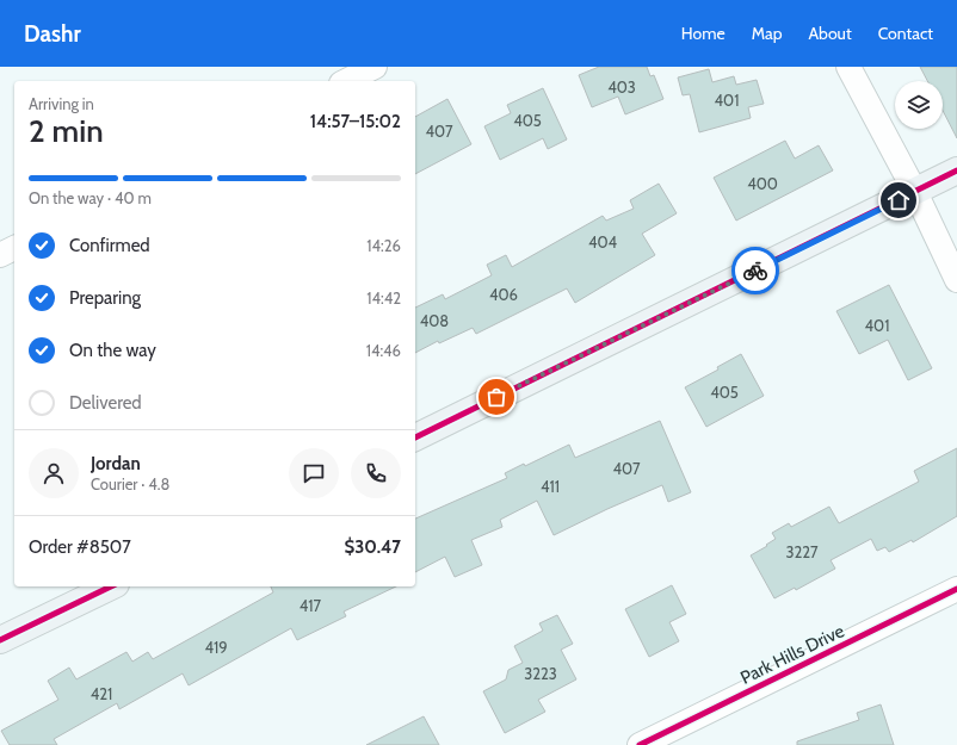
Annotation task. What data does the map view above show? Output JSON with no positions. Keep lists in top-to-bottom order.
{
  "streets": {
    "street": ["Park Hills Drive"]
  },
  "house_numbers": [
    "403",
    "401",
    "405",
    "407",
    "400",
    "404",
    "406",
    "408",
    "401",
    "405",
    "407",
    "411",
    "3227",
    "417",
    "419",
    "3223",
    "421"
  ],
  "page": {
    "header": "Dashr",
    "nav": [
      "Home",
      "Map",
      "About",
      "Contact"
    ],
    "heading": ["2 min", "Arriving in", "14:57–15:02"],
    "panel": [
      "Jordan",
      "Courier · 4.8",
      "Order #8507",
      "$30.47"
    ],
    "bar": "On the way · 40 m",
    "list": [
      ["Confirmed", "14:26"],
      ["Preparing", "14:42"],
      ["On the way", "14:46"],
      "Delivered"
    ]
  }
}
